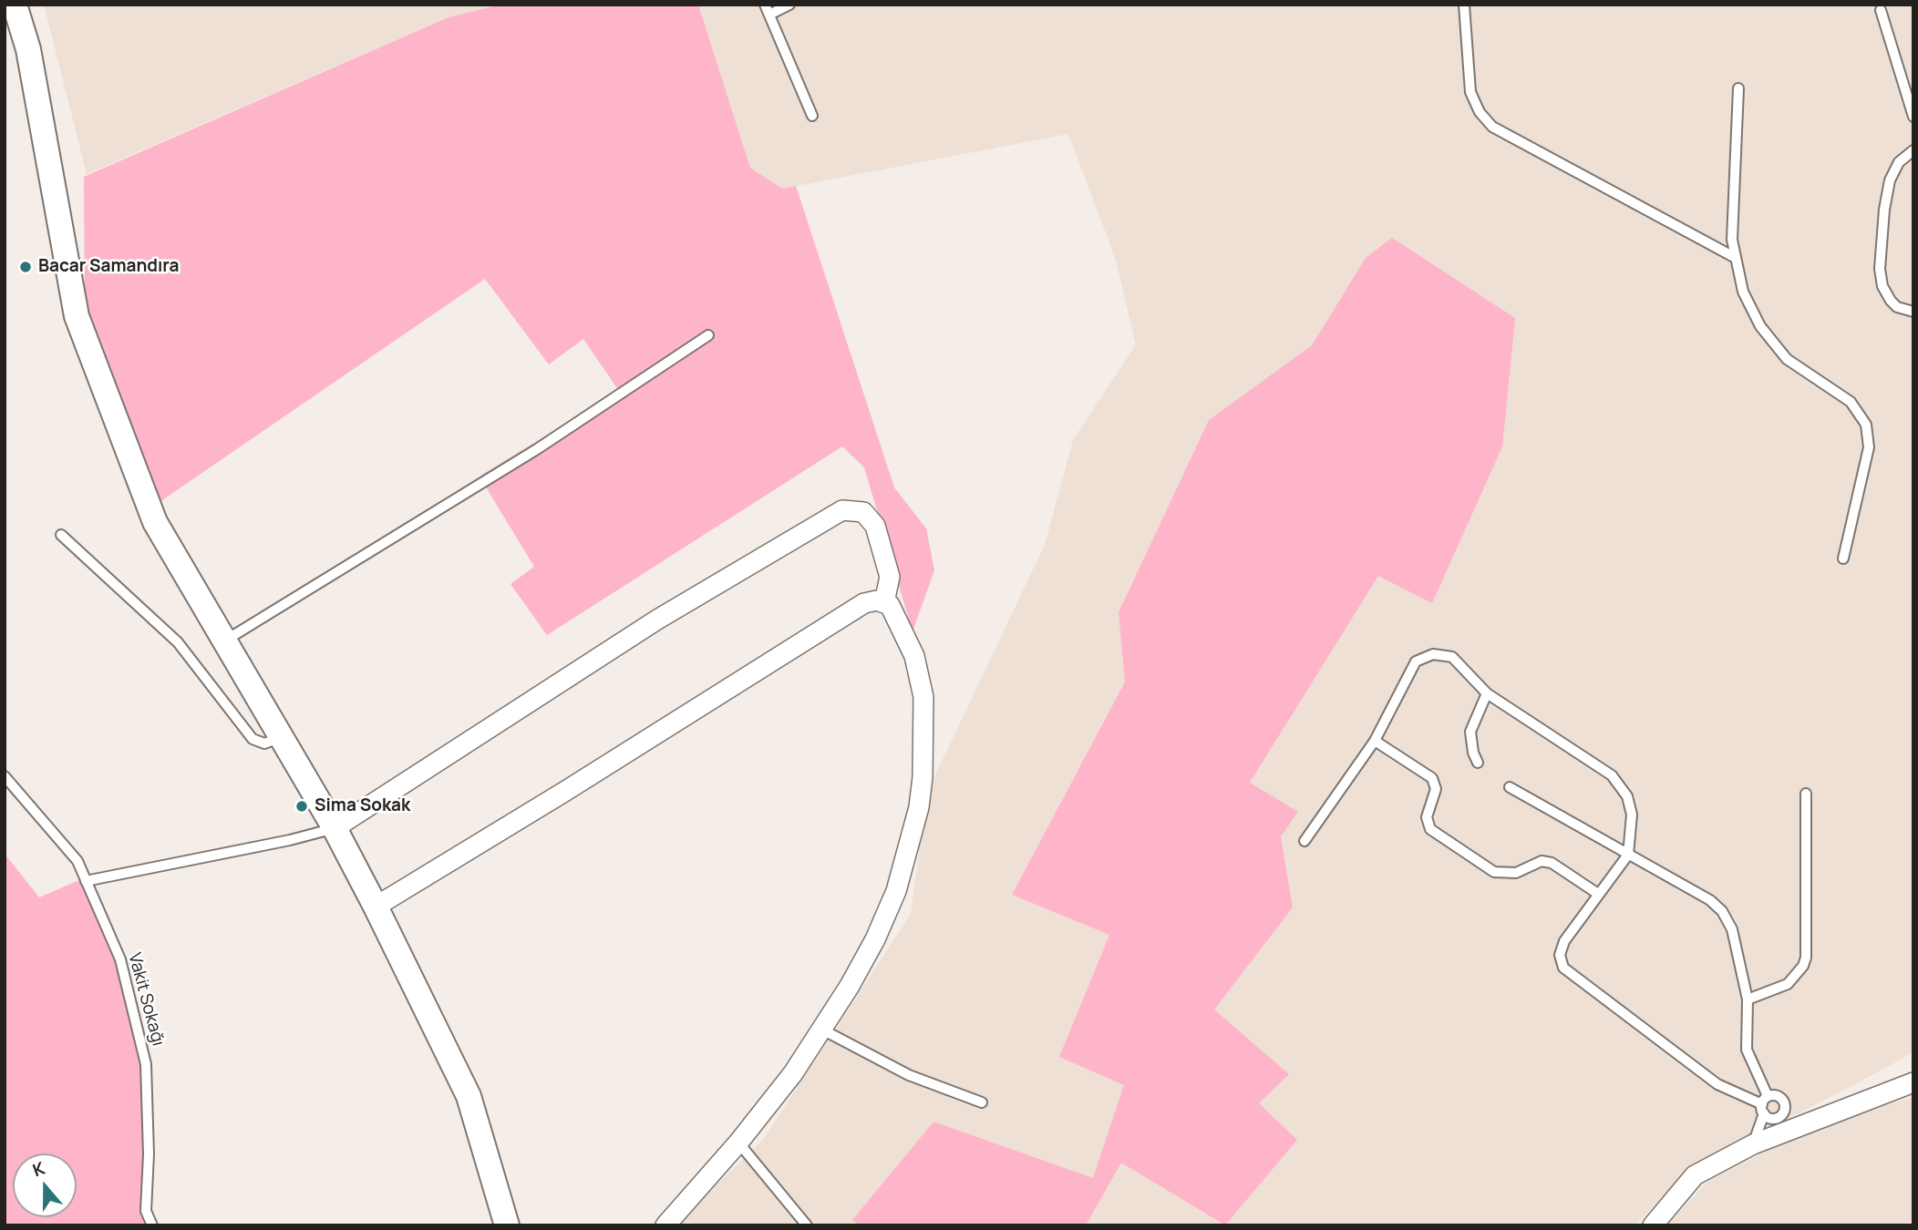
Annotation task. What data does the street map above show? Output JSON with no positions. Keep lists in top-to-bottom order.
{
  "streets": {
    "lane": ["Vakit Sokağı"]
  },
  "places": ["Bacar Samandıra", "Sima Sokak"],
  "north": "top"
}
